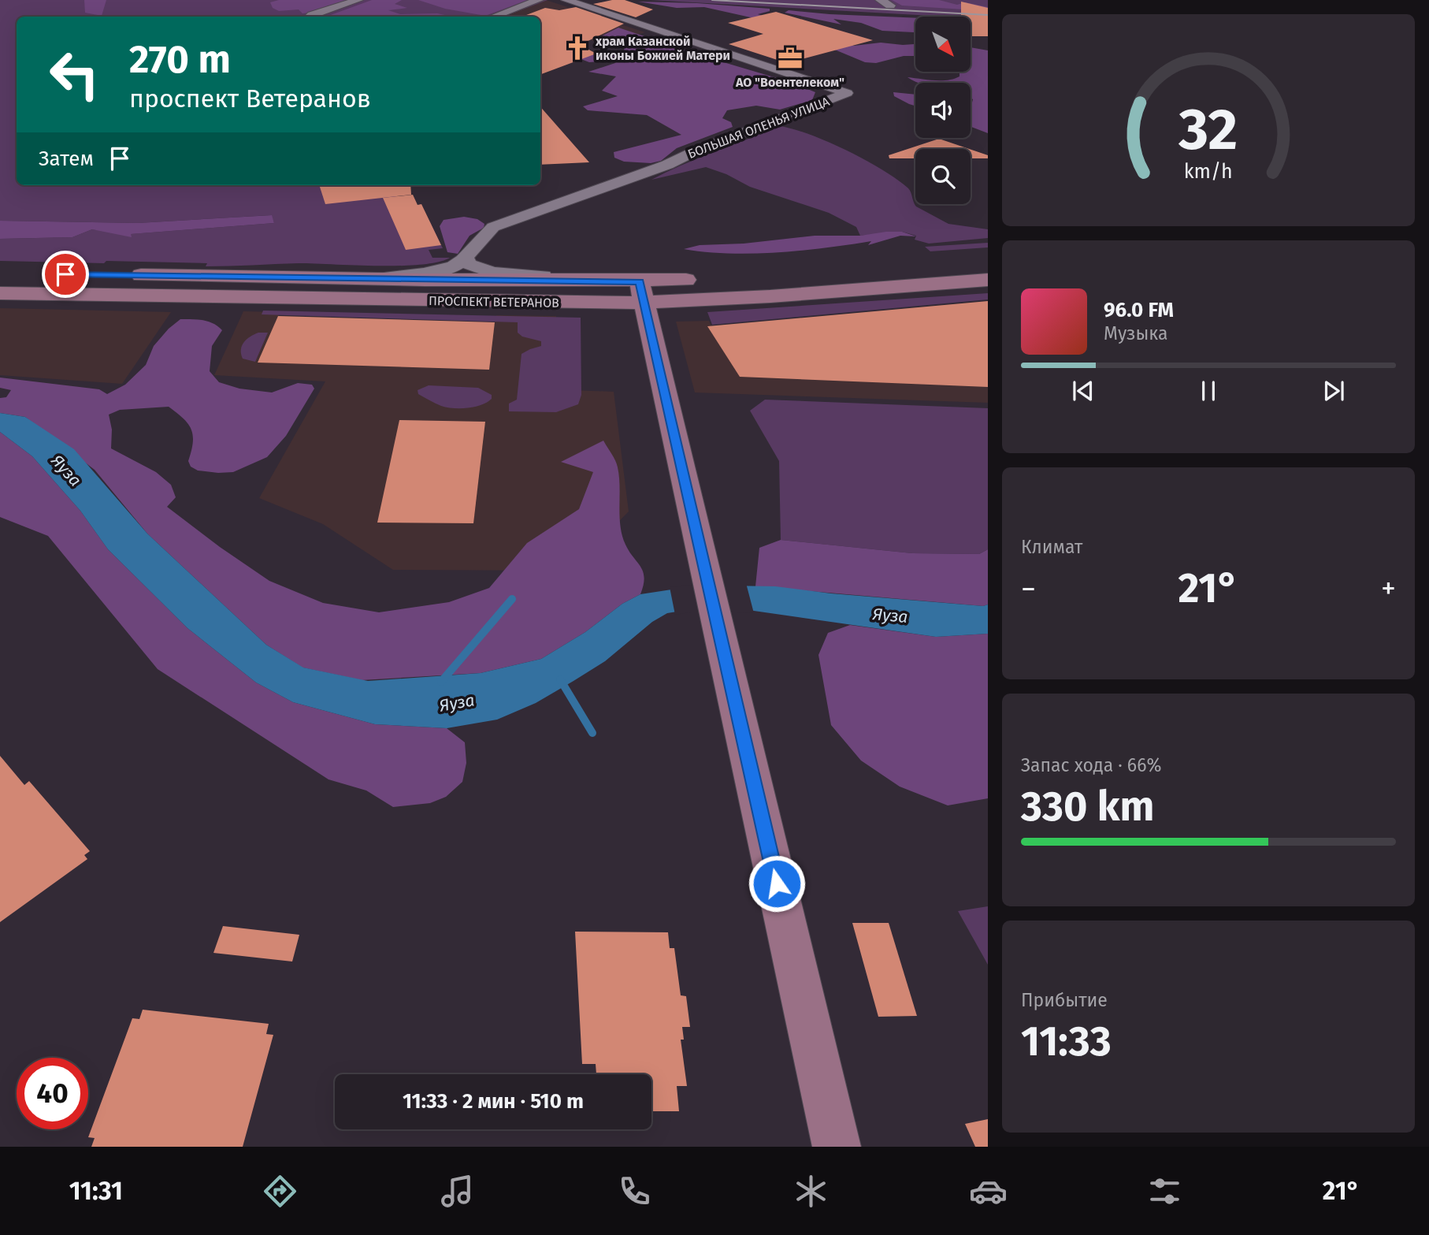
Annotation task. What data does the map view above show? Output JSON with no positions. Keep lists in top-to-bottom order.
{
  "streets": {
    "main road": ["ПРОСПЕКТ ВЕТЕРАНОВ"],
    "street": ["БОЛЬШАЯ ОЛЕНЬЯ УЛИЦА"]
  },
  "water": ["Яуза"],
  "places": {
    "church": ["храм Казанской иконы Божией Матери"],
    "office": ["АО \"Воентелеком\""]
  },
  "north": "bottom right",
  "page": {
    "turn": ["270 m", "проспект Ветеранов"],
    "then": "Затем",
    "song": ["96.0 FM", "Музыка"],
    "tile": [
      "Климат",
      ["Запас хода · 66%", "330 km"],
      ["Прибытие", "11:33"]
    ],
    "heat": ["−", "21°", "+"],
    "limit": "40",
    "trip": "11:33 · 2 мин · 510 m",
    "tabs": ["11:31", "21°"],
    "gauge": ["32", "km/h"]
  }
}
